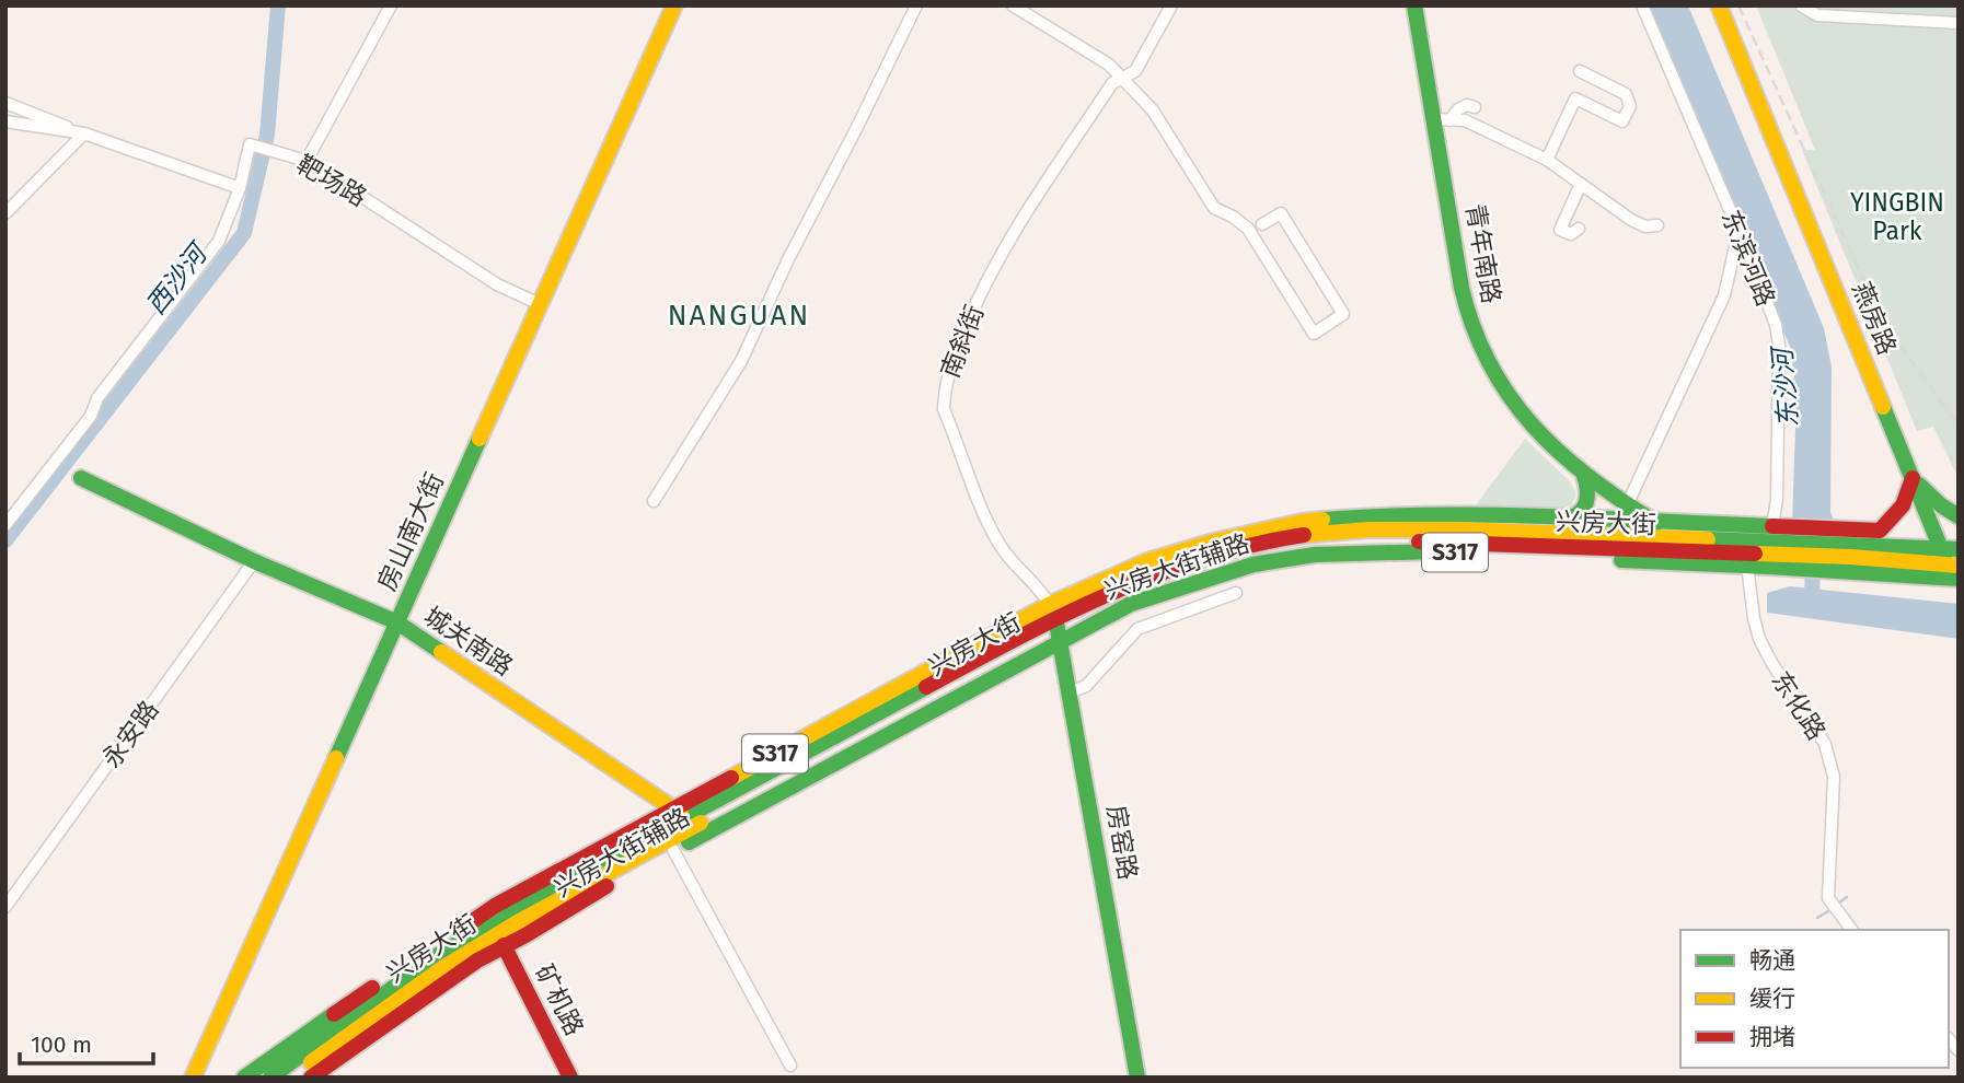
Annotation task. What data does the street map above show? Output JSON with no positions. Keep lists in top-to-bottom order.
{
  "streets": {
    "main road": [
      "青年南路",
      "燕房路",
      "兴房大街",
      "房山南大街",
      "S317",
      "兴房大街辅路",
      "城关南路",
      "房窑路",
      "矿机路"
    ],
    "street": [
      "靶场路",
      "东滨河路",
      "南斜街",
      "东化路",
      "永安路"
    ]
  },
  "crossings": [
    ["靶场路", "房山南大街"],
    ["青年南路", "兴房大街"],
    ["东滨河路", "兴房大街"],
    ["南斜街", "兴房大街"],
    ["南斜街", "兴房大街辅路"],
    ["南斜街", "房窑路"],
    ["兴房大街", "兴房大街辅路"],
    ["兴房大街", "城关南路"],
    ["兴房大街", "房窑路"],
    ["房山南大街", "城关南路"],
    ["兴房大街辅路", "东化路"],
    ["兴房大街辅路", "房窑路"],
    ["兴房大街辅路", "矿机路"],
    ["城关南路", "永安路"]
  ],
  "districts": ["NANGUAN"],
  "water": ["西沙河", "东沙河"],
  "parks": ["YINGBIN Park"],
  "legend": ["畅通", "缓行", "拥堵"],
  "scale_bar": "100 m"
}
